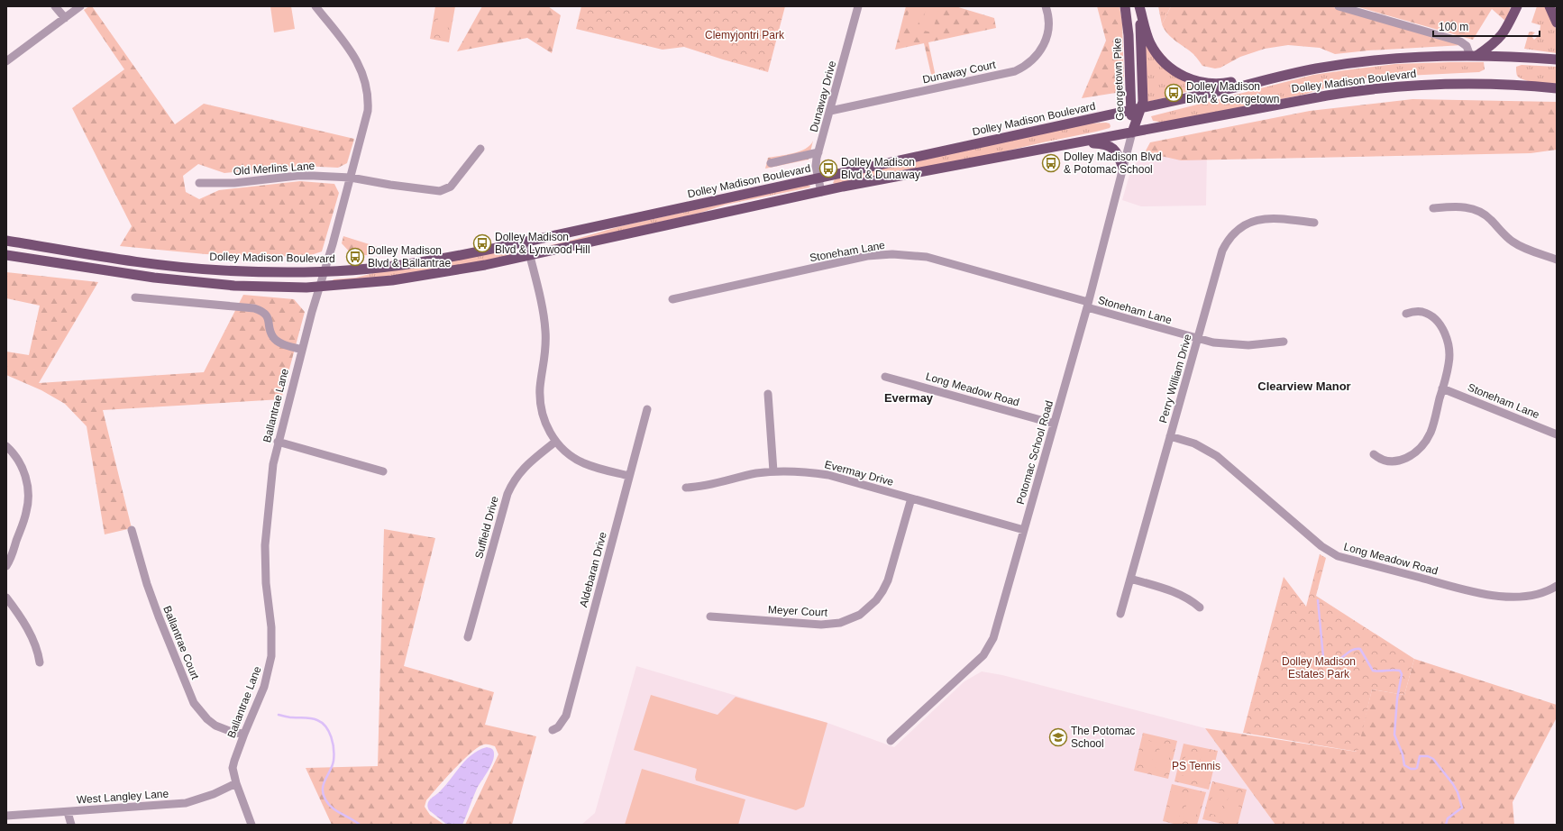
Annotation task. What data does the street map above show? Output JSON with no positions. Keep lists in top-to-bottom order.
{
  "streets": {
    "main road": ["Georgetown Pike", "Dolley Madison Boulevard"],
    "street": [
      "Dunaway Court",
      "Dunaway Drive",
      "Old Merlins Lane",
      "Stoneham Lane",
      "Perry William Drive",
      "Long Meadow Road",
      "Ballantrae Lane",
      "Potomac School Road",
      "Evermay Drive",
      "Suffield Drive",
      "Aldebaran Drive",
      "Meyer Court",
      "Ballantrae Court",
      "West Langley Lane"
    ]
  },
  "crossings": [
    ["Dunaway Court", "Dunaway Drive"],
    ["Georgetown Pike", "Dolley Madison Boulevard"],
    ["Georgetown Pike", "Potomac School Road"],
    ["Dolley Madison Boulevard", "Dunaway Drive"],
    ["Dolley Madison Boulevard", "Ballantrae Lane"],
    ["Dolley Madison Boulevard", "Potomac School Road"],
    ["Old Merlins Lane", "Ballantrae Lane"],
    ["Stoneham Lane", "Perry William Drive"],
    ["Stoneham Lane", "Potomac School Road"],
    ["Perry William Drive", "Long Meadow Road"],
    ["Long Meadow Road", "Potomac School Road"],
    ["Ballantrae Lane", "Ballantrae Court"],
    ["Ballantrae Lane", "West Langley Lane"],
    ["Potomac School Road", "Evermay Drive"],
    ["Evermay Drive", "Meyer Court"]
  ],
  "districts": ["Clearview Manor", "Evermay"],
  "parks": ["Clemyjontri Park", "Dolley Madison Estates Park", "PS Tennis"],
  "places": {
    "bus stop": [
      "Dolley Madison Blvd & Georgetown",
      "Dolley Madison Blvd & Potomac School",
      "Dolley Madison Blvd & Dunaway",
      "Dolley Madison Blvd & Lynwood Hill",
      "Dolley Madison Blvd & Ballantrae"
    ],
    "school or university": ["The Potomac School"]
  },
  "scale_bar": "100 m"
}
